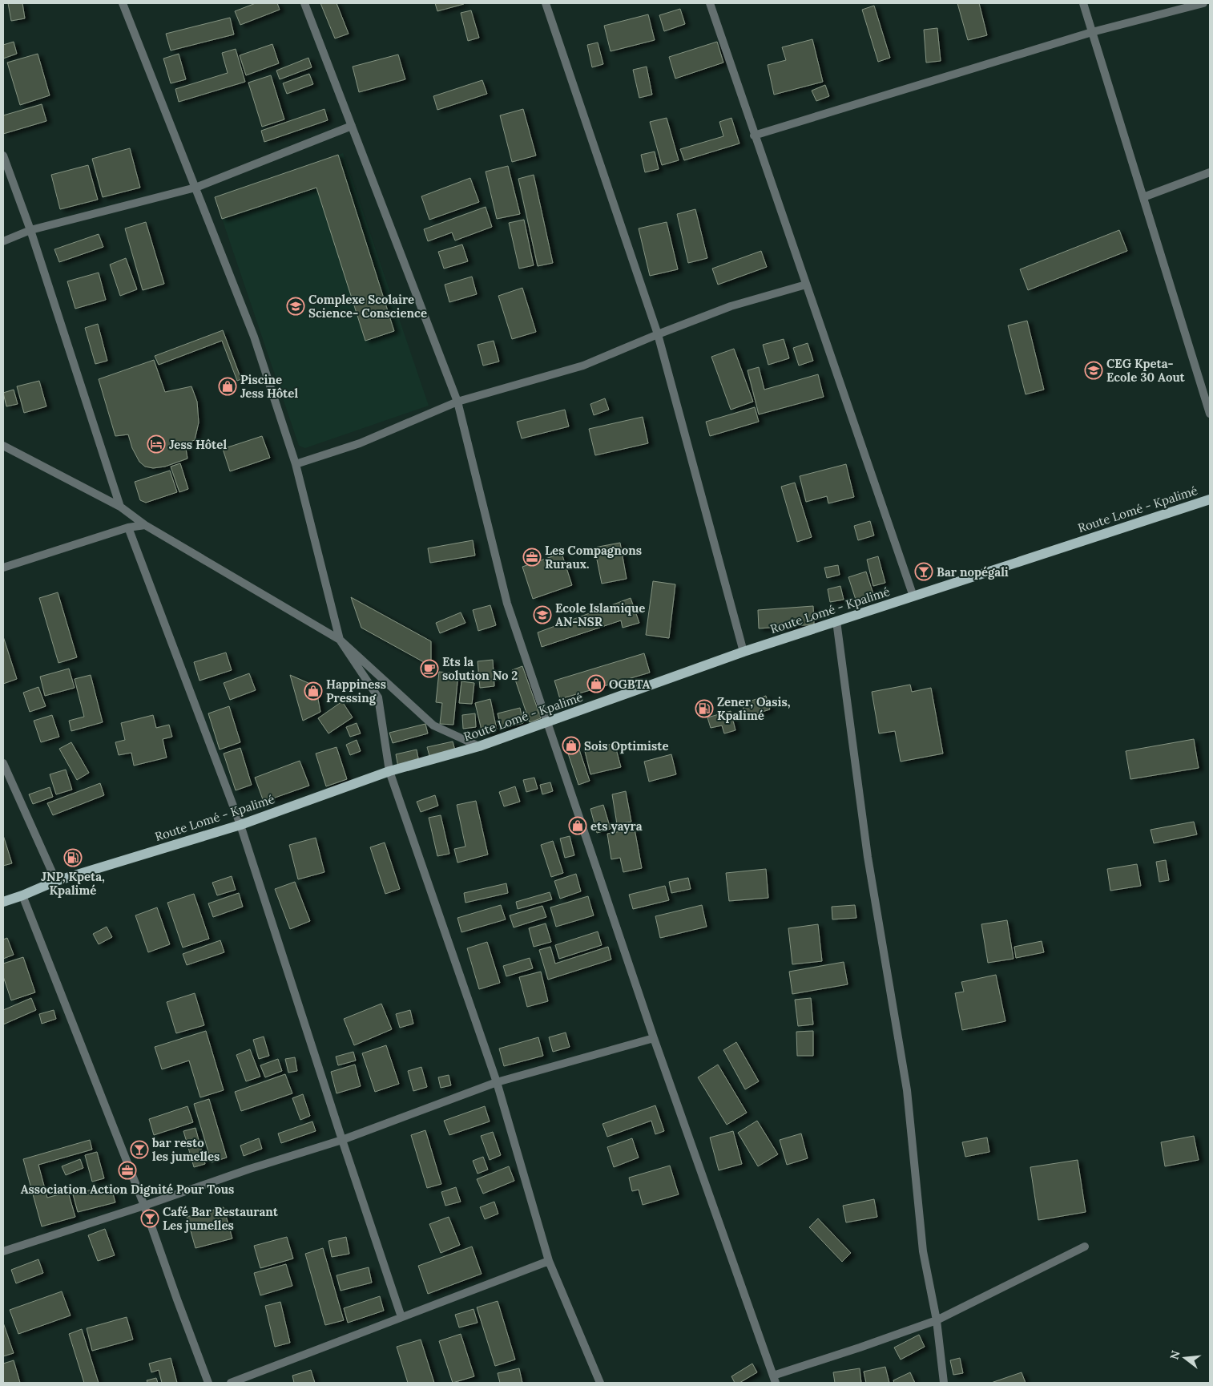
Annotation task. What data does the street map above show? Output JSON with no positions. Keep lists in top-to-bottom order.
{
  "streets": {
    "main road": ["Route Lomé - Kpalimé"]
  },
  "places": {
    "school or university": ["Complexe Scolaire Science- Conscience", "CEG Kpeta- Ecole 30 Aout", "Ecole Islamique AN-NSR"],
    "shop": [
      "Piscine Jess Hôtel",
      "OGBTA",
      "Happiness Pressing",
      "Sois Optimiste",
      "ets yayra"
    ],
    "hotel": ["Jess Hôtel"],
    "office": ["Les Compagnons Ruraux.", "Association Action Dignité Pour Tous"],
    "bar": ["Bar nopégali", "bar resto les jumelles", "Café Bar Restaurant Les jumelles"],
    "cafe": ["Ets la solution No 2"],
    "fuel station": ["Zener, Oasis, Kpalimé", "JNP, Kpeta, Kpalimé"]
  },
  "north": "left"
}
